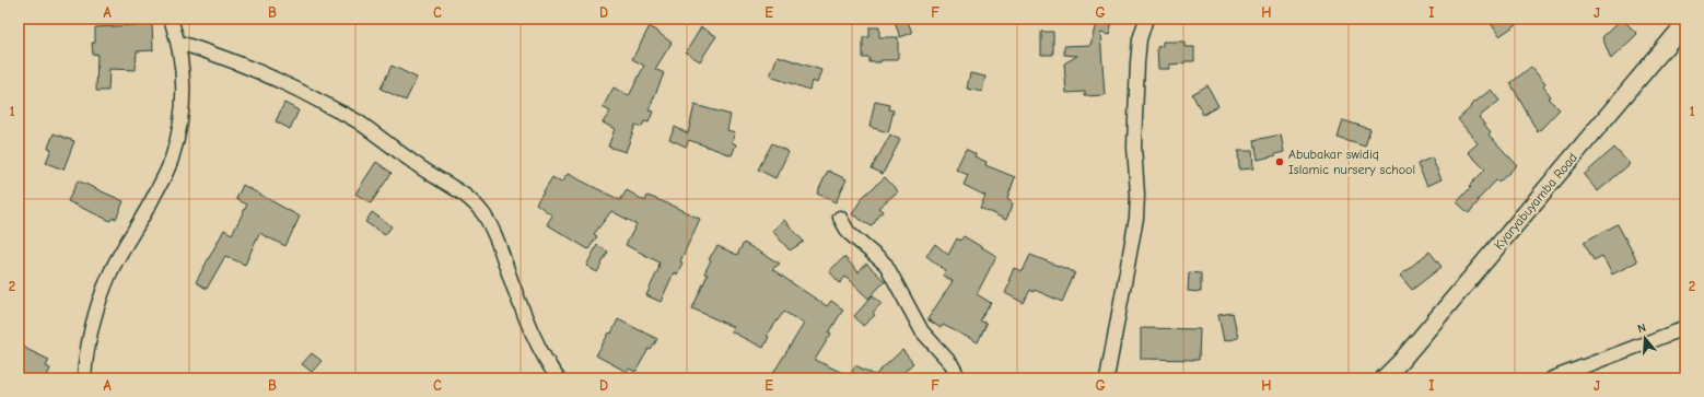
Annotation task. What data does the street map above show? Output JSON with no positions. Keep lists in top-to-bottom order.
{
  "streets": {
    "street": ["Kyaryabuyamba Road"]
  },
  "places": ["Abubakar swidiq Islamic nursery school"],
  "north": "top",
  "grid": {
    "columns": [
      "A",
      "B",
      "C",
      "D",
      "E",
      "F",
      "G",
      "H",
      "I",
      "J"
    ],
    "rows": ["1", "2"]
  }
}
